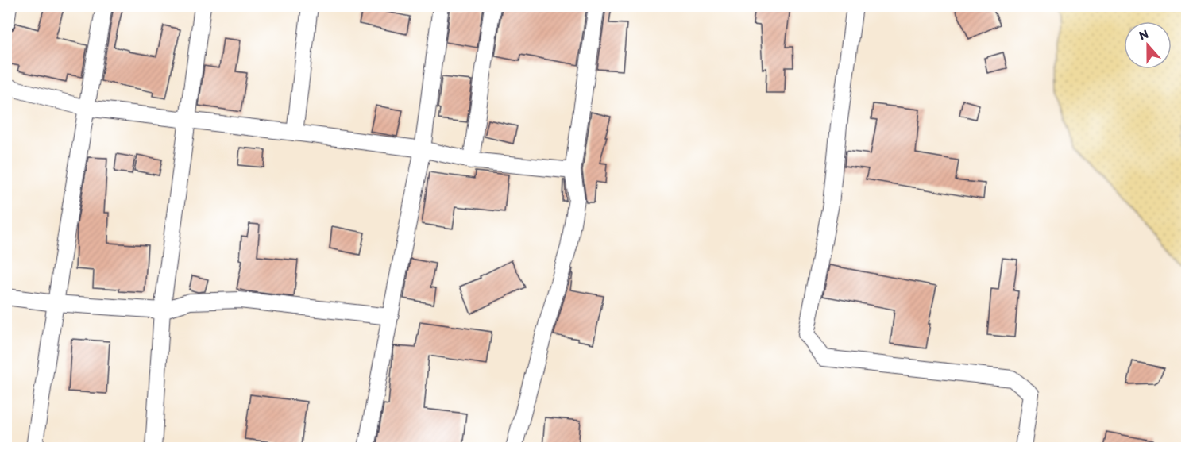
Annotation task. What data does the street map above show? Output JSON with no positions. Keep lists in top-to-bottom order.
{
  "north": "top"
}
